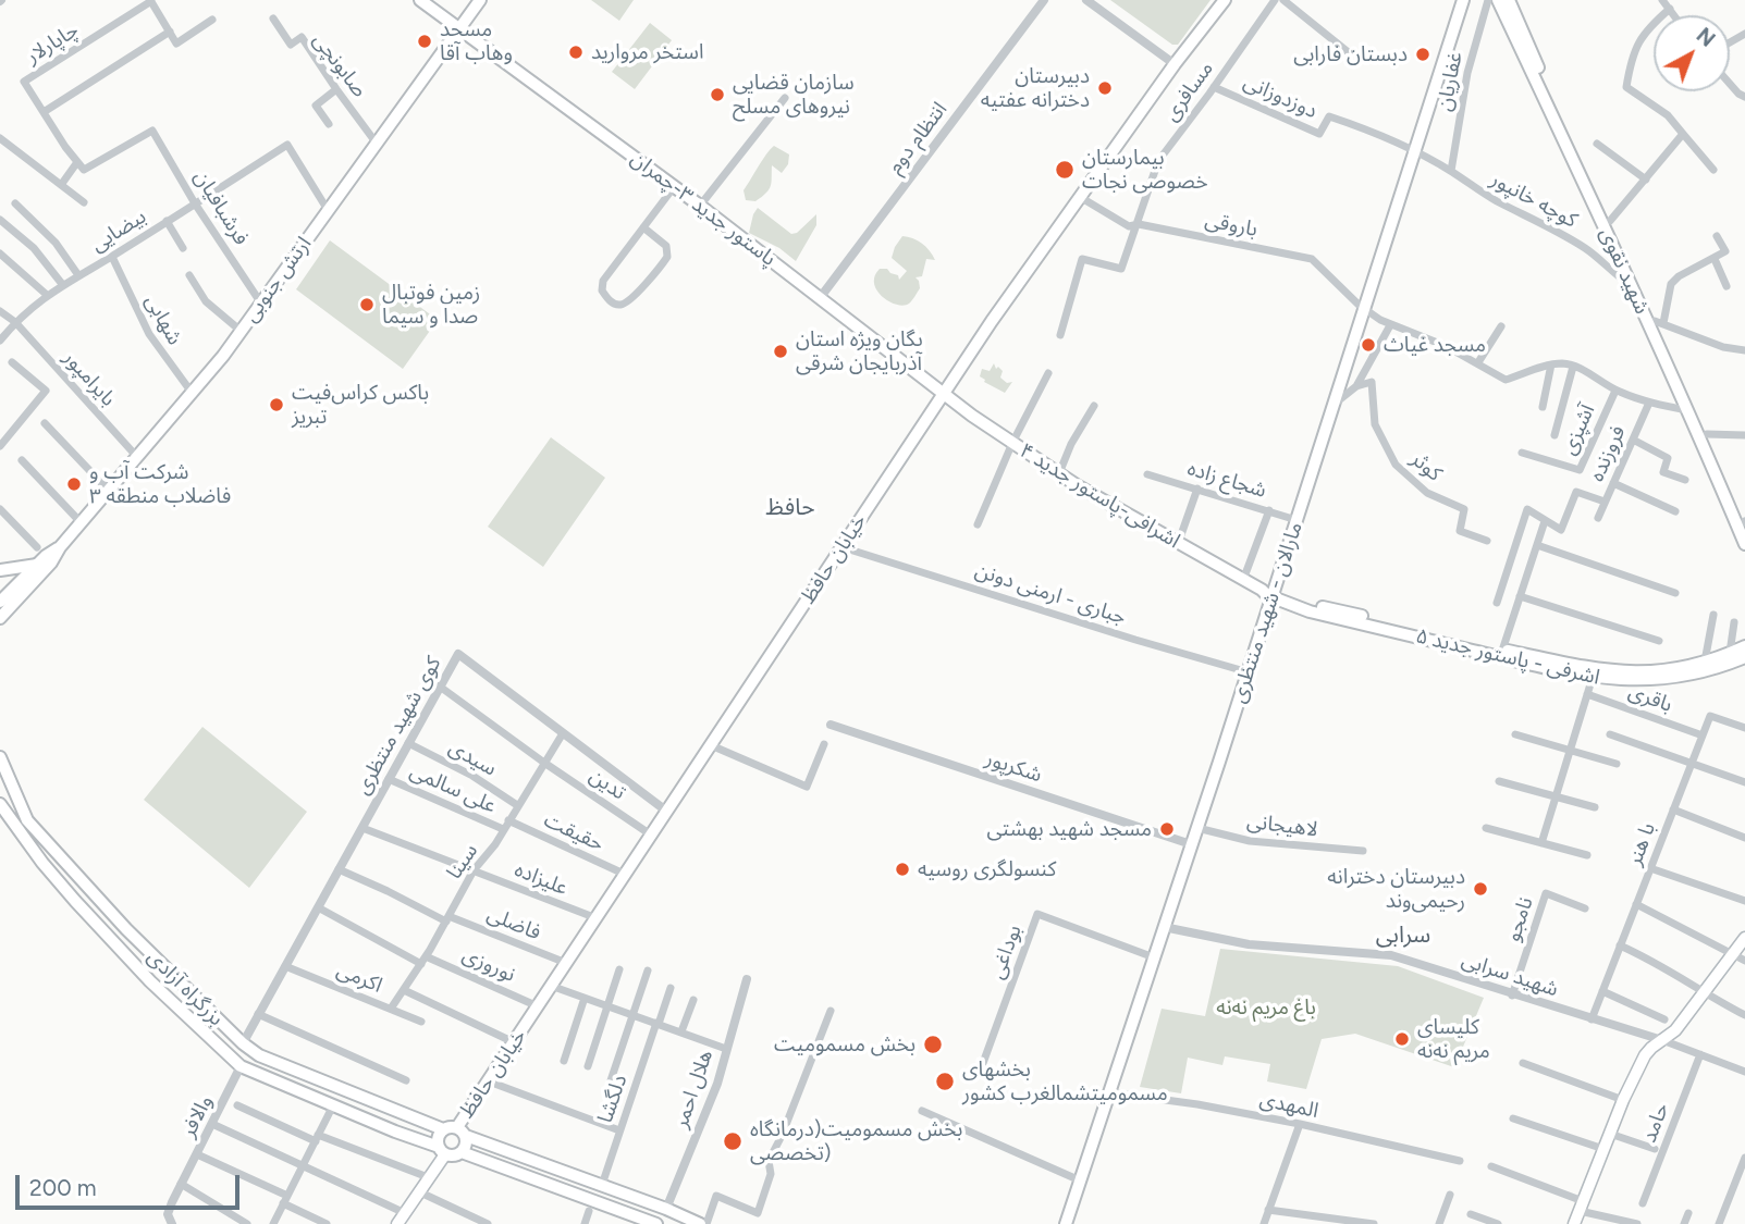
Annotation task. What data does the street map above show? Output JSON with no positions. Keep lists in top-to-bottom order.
{
  "streets": {
    "main road": [
      "پاستور جدید ۳-چمران",
      "شهید نقوی",
      "ارتش جنوبی",
      "اشرافی-پاستور جدید ۴",
      "خیابان حافظ",
      "مارالان - شهید منتظری",
      "اشرفی - پاستور جدید ۵",
      "بزرگراه آزادی"
    ],
    "street": [
      "چاپارلار",
      "صابونچی",
      "غفاریان",
      "مسافری",
      "دوزدوزانی",
      "انتظام دوم",
      "کوچه خانپور",
      "فرشبافیان",
      "باروقی",
      "بیضایی",
      "شهابی",
      "بایرامپور",
      "آشپزی",
      "فروزنده",
      "کوثر",
      "شجاع زاده",
      "جباری - ارمنی دونن",
      "باقری",
      "کوی شهید منتظری",
      "سیدی",
      "شکرپور",
      "تدین",
      "علی سالمی",
      "لاهیجانی",
      "حقیقت",
      "با هنر",
      "سینا",
      "علیزاده",
      "نامجو",
      "فاضلی",
      "بوداغی",
      "نوروزی",
      "شهید سرابی",
      "اکرمی",
      "هلال احمر",
      "دلگشا",
      "المهدی",
      "والافر",
      "حامد"
    ]
  },
  "crossings": [
    ["چاپارلار", "فرشبافیان"],
    ["صابونچی", "ارتش جنوبی"],
    ["غفاریان", "کوچه خانپور"],
    ["مسافری", "دوزدوزانی"],
    ["مسافری", "باروقی"],
    ["دوزدوزانی", "کوچه خانپور"],
    ["دوزدوزانی", "مارالان - شهید منتظری"],
    ["انتظام دوم", "پاستور جدید ۳-چمران"],
    ["کوچه خانپور", "شهید نقوی"],
    ["کوچه خانپور", "مارالان - شهید منتظری"],
    ["فرشبافیان", "بیضایی"],
    ["فرشبافیان", "ارتش جنوبی"],
    ["پاستور جدید ۳-چمران", "ارتش جنوبی"],
    ["پاستور جدید ۳-چمران", "اشرافی-پاستور جدید ۴"],
    ["پاستور جدید ۳-چمران", "خیابان حافظ"],
    ["باروقی", "خیابان حافظ"],
    ["باروقی", "مارالان - شهید منتظری"],
    ["بیضایی", "ارتش جنوبی"],
    ["بیضایی", "شهابی"],
    ["بیضایی", "بایرامپور"],
    ["ارتش جنوبی", "شهابی"],
    ["ارتش جنوبی", "بایرامپور"],
    ["شجاع زاده", "مارالان - شهید منتظری"],
    ["اشرافی-پاستور جدید ۴", "خیابان حافظ"],
    ["اشرافی-پاستور جدید ۴", "مارالان - شهید منتظری"],
    ["اشرافی-پاستور جدید ۴", "اشرفی - پاستور جدید ۵"],
    ["خیابان حافظ", "جباری - ارمنی دونن"],
    ["خیابان حافظ", "کوی شهید منتظری"],
    ["خیابان حافظ", "تدین"],
    ["خیابان حافظ", "حقیقت"],
    ["خیابان حافظ", "علیزاده"],
    ["خیابان حافظ", "فاضلی"],
    ["خیابان حافظ", "نوروزی"],
    ["خیابان حافظ", "بزرگراه آزادی"],
    ["جباری - ارمنی دونن", "مارالان - شهید منتظری"],
    ["مارالان - شهید منتظری", "اشرفی - پاستور جدید ۵"],
    ["مارالان - شهید منتظری", "لاهیجانی"],
    ["مارالان - شهید منتظری", "بوداغی"],
    ["مارالان - شهید منتظری", "شهید سرابی"],
    ["مارالان - شهید منتظری", "المهدی"],
    ["باقری", "با هنر"],
    ["کوی شهید منتظری", "سیدی"],
    ["کوی شهید منتظری", "علی سالمی"],
    ["کوی شهید منتظری", "سینا"],
    ["کوی شهید منتظری", "علیزاده"],
    ["کوی شهید منتظری", "فاضلی"],
    ["کوی شهید منتظری", "نوروزی"],
    ["کوی شهید منتظری", "اکرمی"],
    ["کوی شهید منتظری", "بزرگراه آزادی"],
    ["سیدی", "سینا"],
    ["تدین", "سینا"],
    ["علی سالمی", "سینا"],
    ["حقیقت", "سینا"],
    ["با هنر", "شهید سرابی"],
    ["سینا", "علیزاده"],
    ["سینا", "فاضلی"],
    ["سینا", "نوروزی"],
    ["سینا", "اکرمی"],
    ["نامجو", "شهید سرابی"],
    ["بزرگراه آزادی", "والافر"]
  ],
  "districts": ["حافظ", "سرابی"],
  "parks": ["باغ مریم نه‌نه"],
  "places": [
    "مسجد وهاب آقا",
    "استخر مروارید",
    "دبستان فارابی",
    "دبیرستان دخترانه عفتیه",
    "سازمان قضایی نیروهای مسلح",
    "بیمارستان خصوصی نجات",
    "زمین فوتبال صدا و سیما",
    "مسجد غیاث",
    "یگان ویژه استان آذربایجان شرقی",
    "باکس کراس‌فیت تبریز",
    "شرکت آب و فاضلاب منطقه ۳",
    "مسجد شهید بهشتی",
    "کنسولگری روسیه",
    "دبیرستان دخترانه رحیمی‌وند",
    "کلیسای مریم نه‌نه",
    "بخش مسمومیت",
    "بخشهای مسمومیتشمالغرب کشور",
    "بخش مسمومیت(درمانگاه تخصصی)"
  ],
  "scale_bar": "200 m",
  "north": "top right"
}
